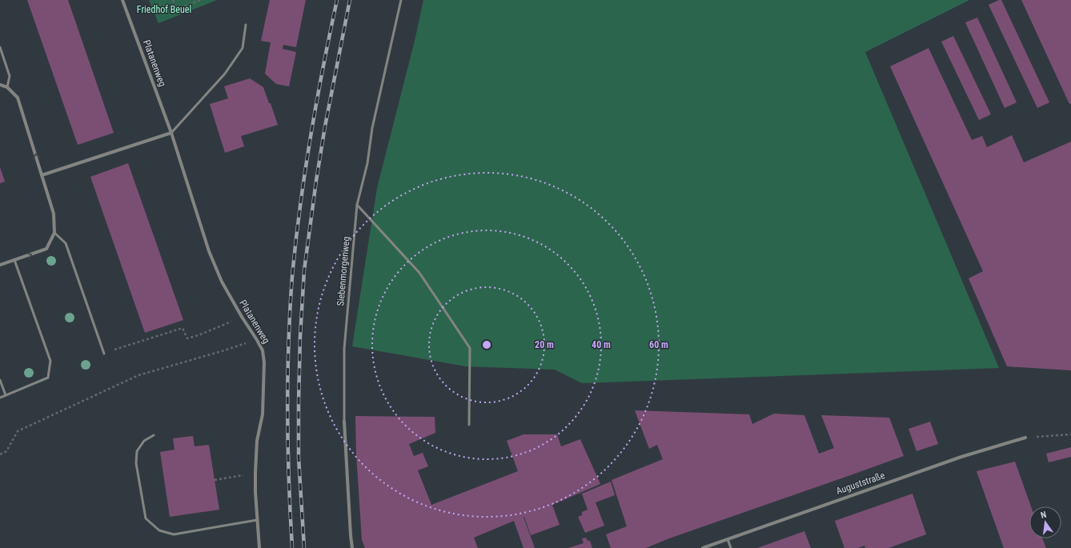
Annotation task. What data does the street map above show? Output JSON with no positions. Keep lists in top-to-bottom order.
{
  "streets": {
    "street": ["Platanenweg", "Siebenmorgenweg", "Auguststraße"]
  },
  "parks": ["Friedhof Beuel"],
  "north": "top",
  "rings": ["20 m", "40 m", "60 m"]
}
